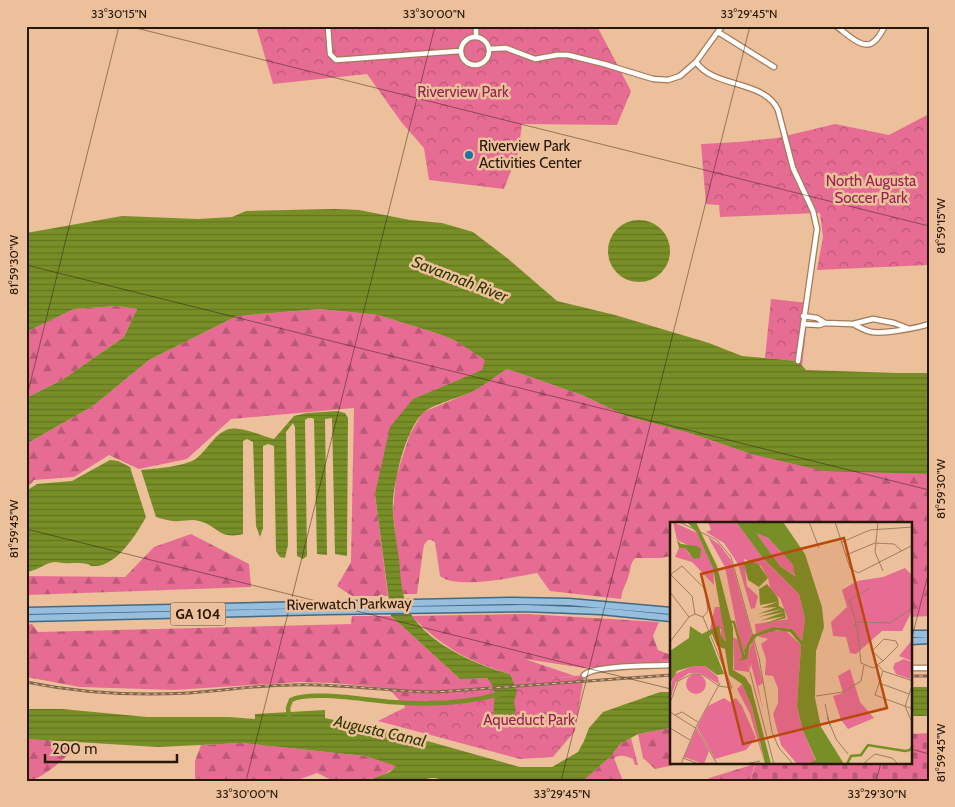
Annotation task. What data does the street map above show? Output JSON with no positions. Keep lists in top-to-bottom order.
{
  "streets": {
    "main road": ["Riverwatch Parkway", "GA 104"]
  },
  "water": ["Savannah River", "Augusta Canal"],
  "parks": ["Riverview Park", "North Augusta Soccer Park", "Aqueduct Park"],
  "places": ["Riverview Park Activities Center"],
  "scale_bar": "200 m",
  "coordinates": [
    "33°30'15\"N",
    "33°30'00\"N",
    "33°29'45\"N",
    "81°59'15\"W",
    "81°59'30\"W",
    "81°59'45\"W",
    "33°29'30\"N"
  ]
}
